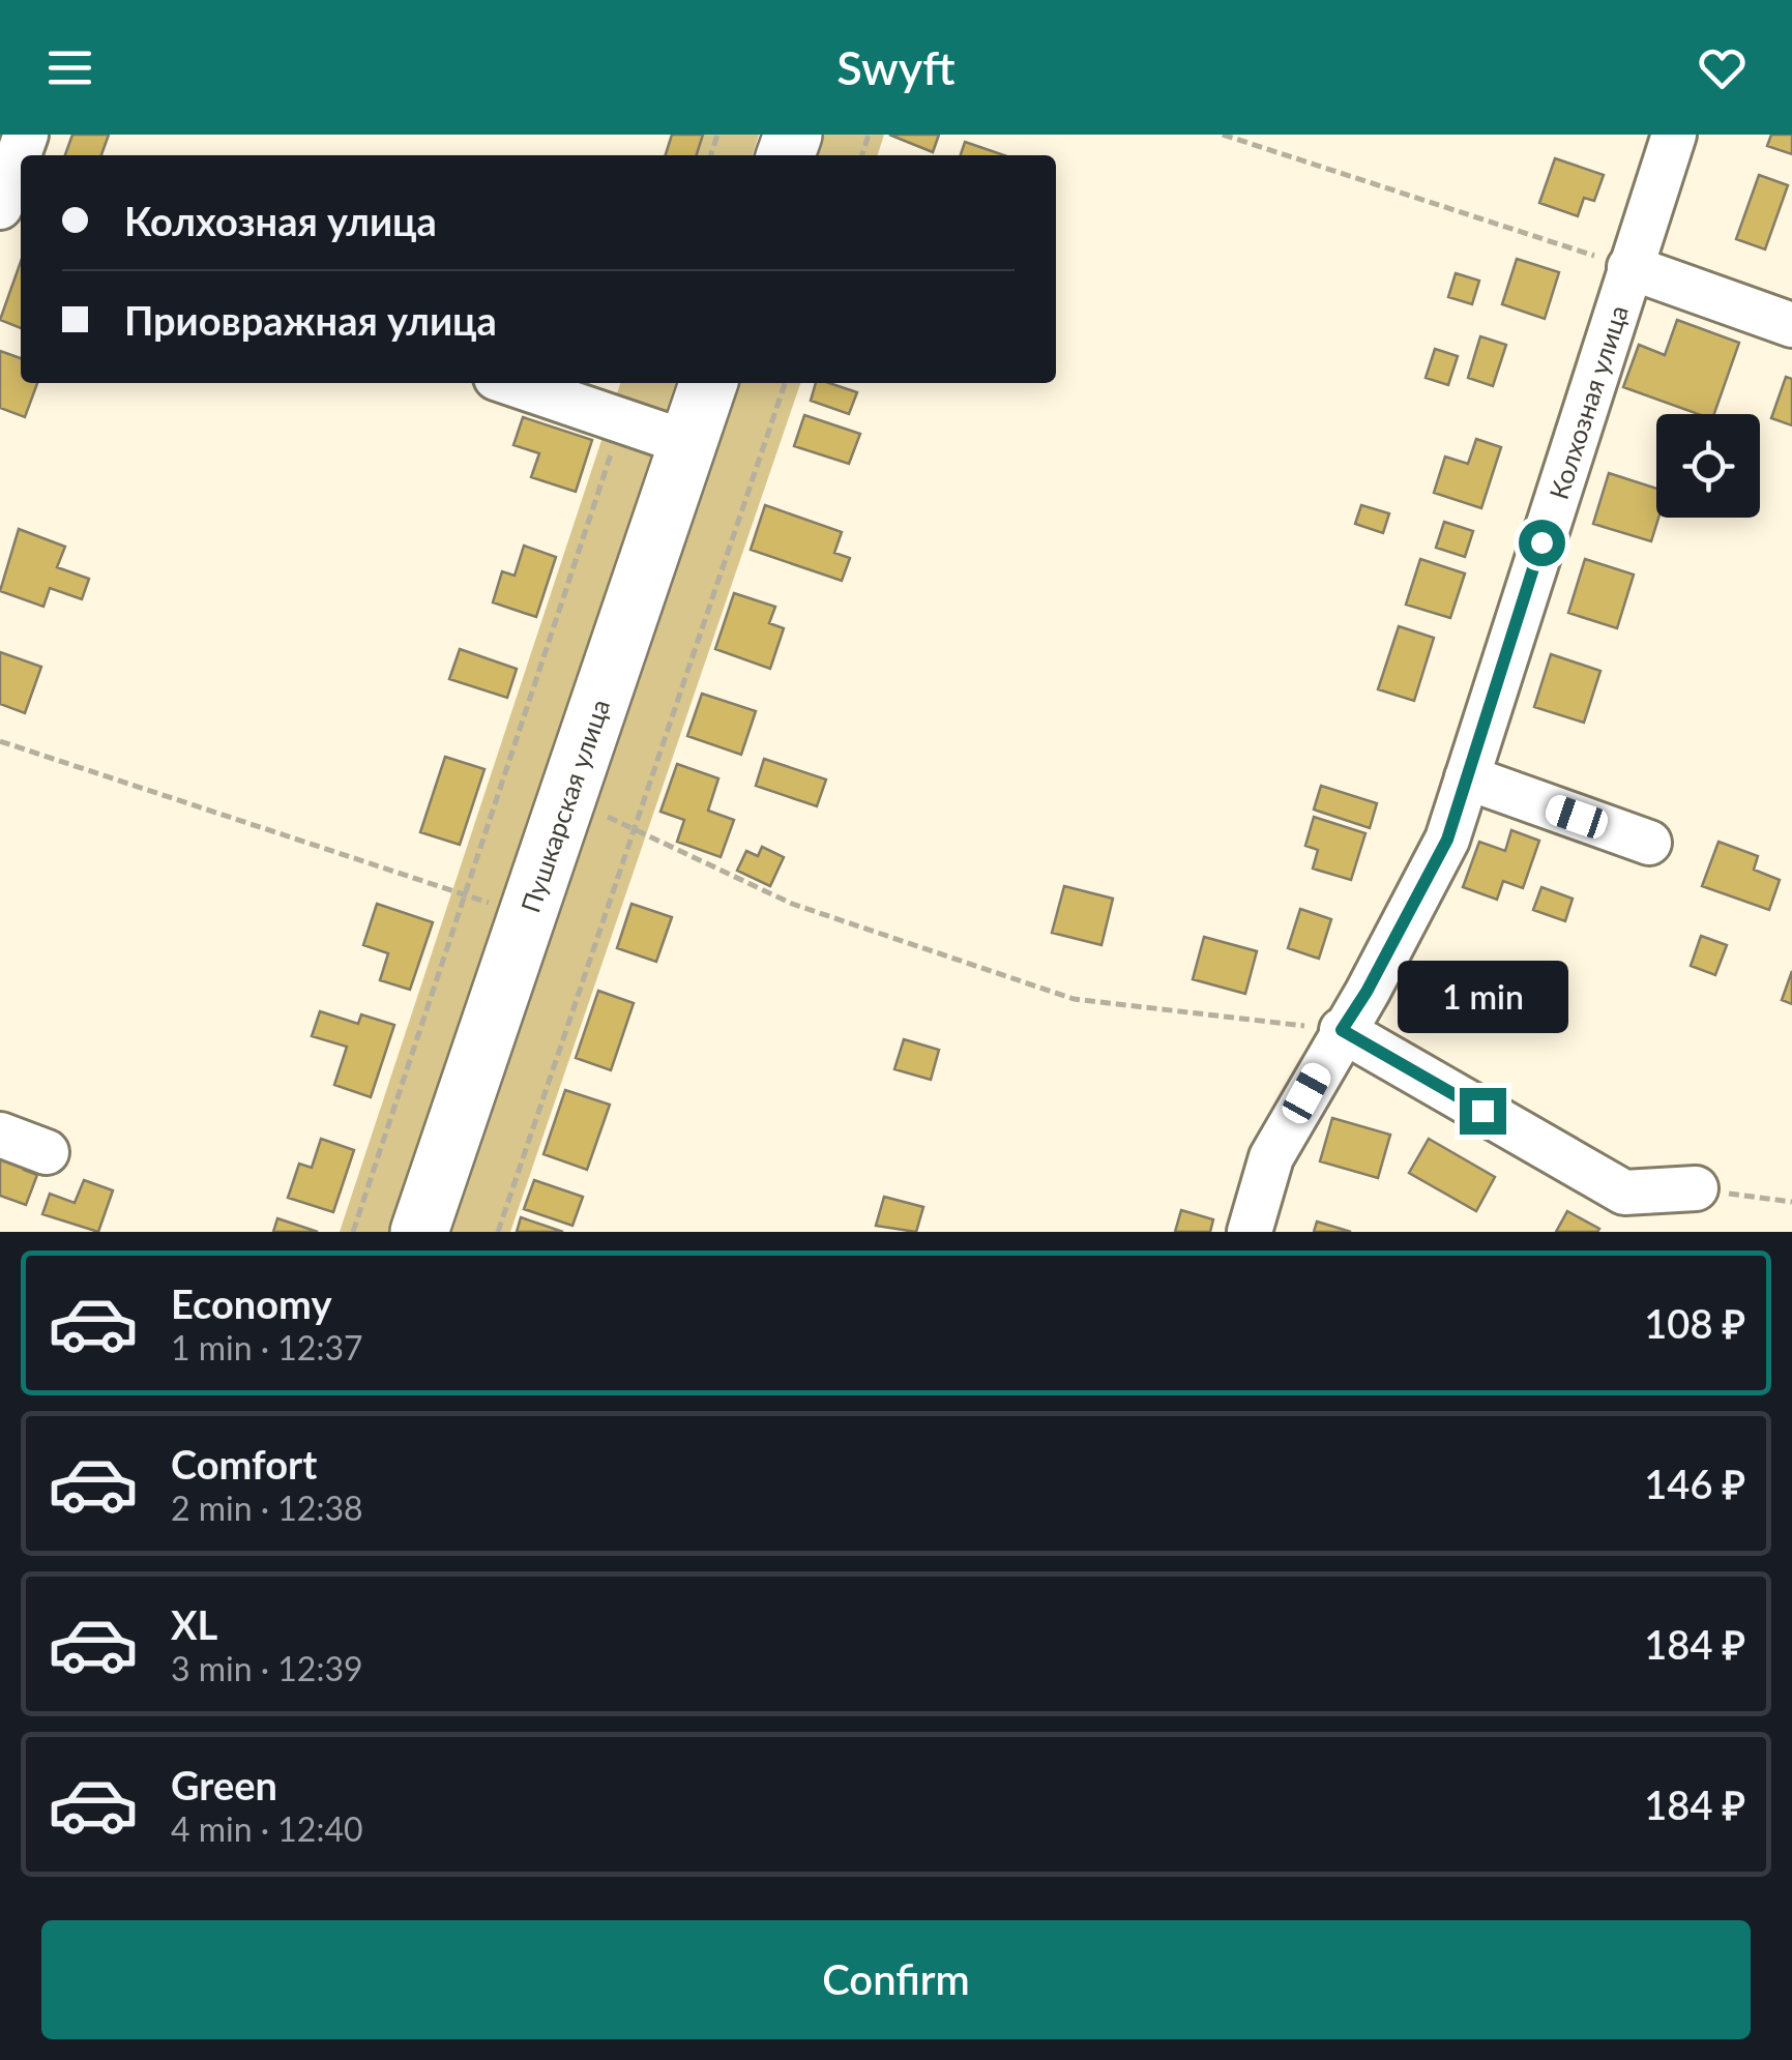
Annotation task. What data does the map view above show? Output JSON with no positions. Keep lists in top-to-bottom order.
{
  "streets": {
    "main road": ["Пушкарская улица"],
    "street": ["Колхозная улица"]
  },
  "page": {
    "header": "Swyft",
    "banner": ["Колхозная улица", "Приовражная улица"],
    "bubble": "1 min",
    "list": [
      {
        "name": "Economy",
        "note": "1 min · 12:37",
        "value": "108 ₽"
      },
      {
        "name": "Comfort",
        "note": "2 min · 12:38",
        "value": "146 ₽"
      },
      {
        "name": "XL",
        "note": "3 min · 12:39",
        "value": "184 ₽"
      },
      {
        "name": "Green",
        "note": "4 min · 12:40",
        "value": "184 ₽"
      }
    ],
    "buttons": "Confirm"
  }
}
